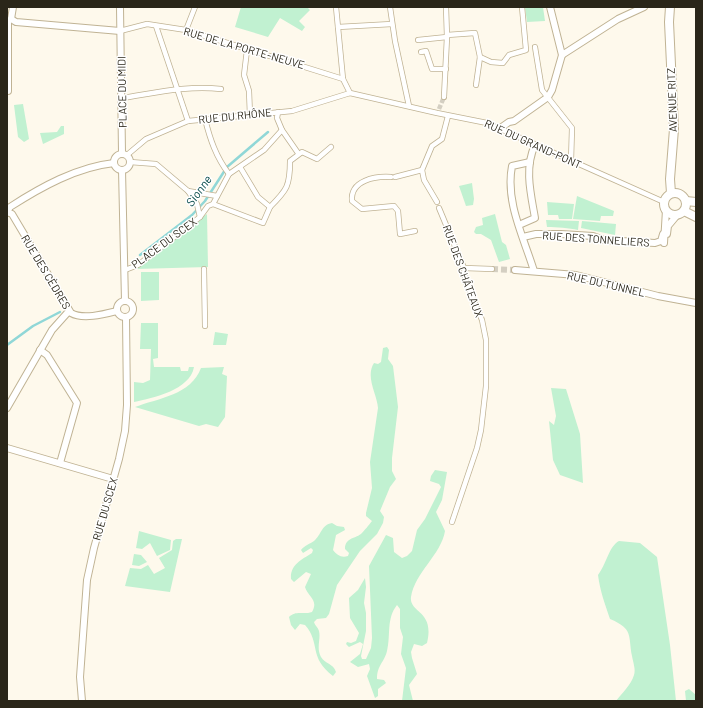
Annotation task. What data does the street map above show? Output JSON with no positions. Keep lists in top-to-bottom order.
{
  "streets": {
    "street": [
      "RUE DE LA PORTE-NEUVE",
      "PLACE DU MIDI",
      "AVENUE RITZ",
      "RUE DU RHÔNE",
      "RUE DU GRAND-PONT",
      "RUE DES TONNELIERS",
      "PLACE DU SCEX",
      "RUE DES CHÂTEAUX",
      "RUE DES CÈDRES",
      "RUE DU TUNNEL",
      "RUE DU SCEX"
    ]
  },
  "crossings": [
    ["RUE DE LA PORTE-NEUVE", "PLACE DU MIDI"],
    ["PLACE DU MIDI", "RUE DU RHÔNE"],
    ["PLACE DU MIDI", "RUE DU SCEX"],
    ["AVENUE RITZ", "RUE DU GRAND-PONT"],
    ["AVENUE RITZ", "RUE DES TONNELIERS"],
    ["RUE DU RHÔNE", "RUE DU GRAND-PONT"],
    ["RUE DU RHÔNE", "RUE DU SCEX"],
    ["RUE DU GRAND-PONT", "RUE DES TONNELIERS"],
    ["PLACE DU SCEX", "RUE DU SCEX"],
    ["RUE DES CÈDRES", "RUE DU SCEX"]
  ],
  "water": ["Sionne"]
}
